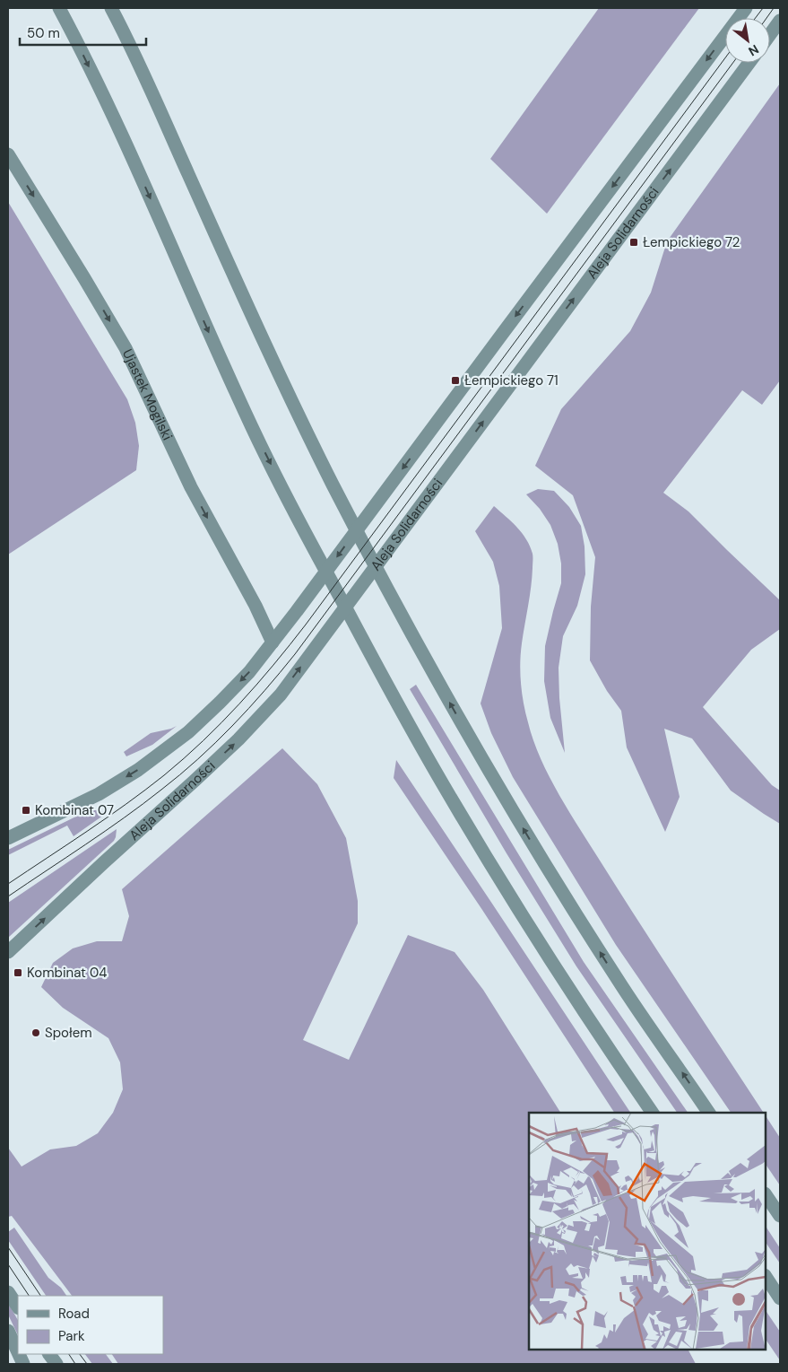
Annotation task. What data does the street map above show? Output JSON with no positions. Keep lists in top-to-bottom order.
{
  "streets": {
    "street": ["Aleja Solidarności", "Ujastek Mogilski"]
  },
  "places": {
    "transit": [
      "Łempickiego 72",
      "Łempickiego 71",
      "Kombinat 07",
      "Kombinat 04"
    ],
    "other": ["Społem"]
  },
  "legend": ["Road", "Park"],
  "scale_bar": "50 m",
  "north": "bottom right"
}
